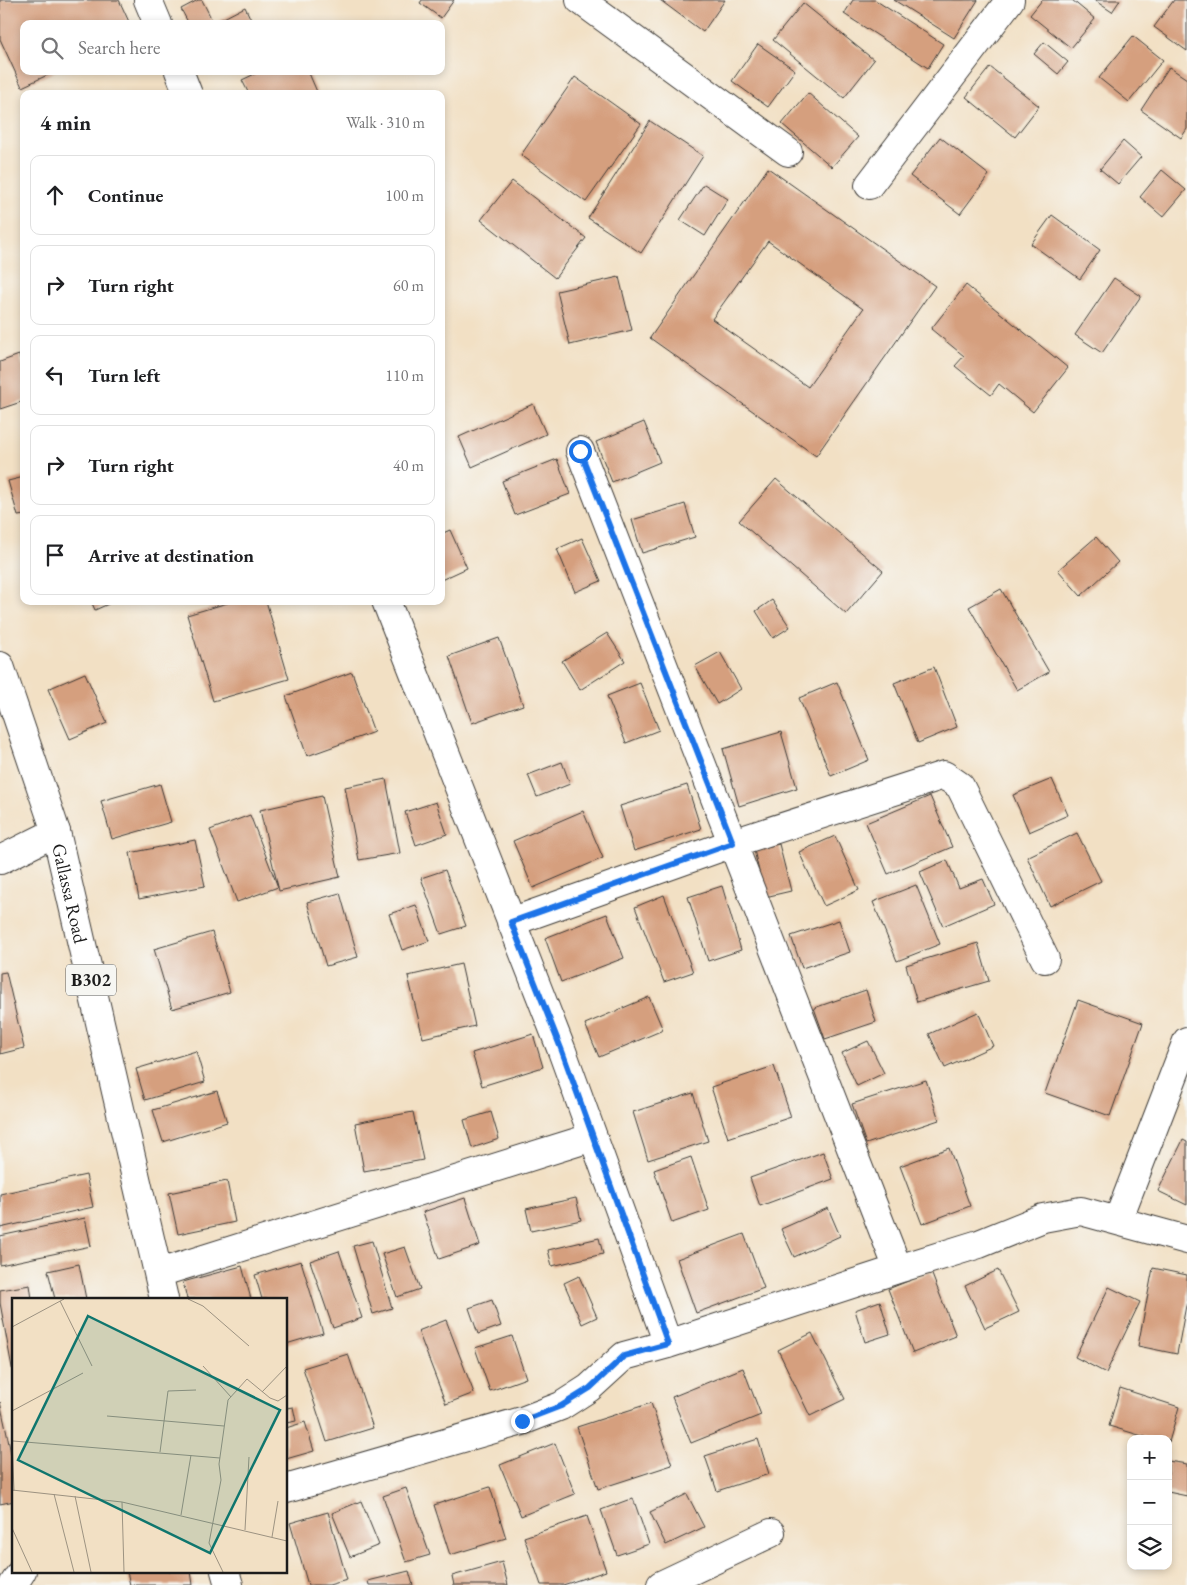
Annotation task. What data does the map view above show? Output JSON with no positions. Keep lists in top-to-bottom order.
{
  "streets": {
    "street": ["Gallassa Road", "B302"]
  },
  "page": {
    "search": "Search here",
    "heading": ["4 min", "Walk · 310 m"],
    "list": [
      ["Continue", "100 m"],
      ["Turn right", "60 m"],
      ["Turn left", "110 m"],
      ["Turn right", "40 m"],
      "Arrive at destination"
    ],
    "map_buttons": ["+", "−"]
  }
}
